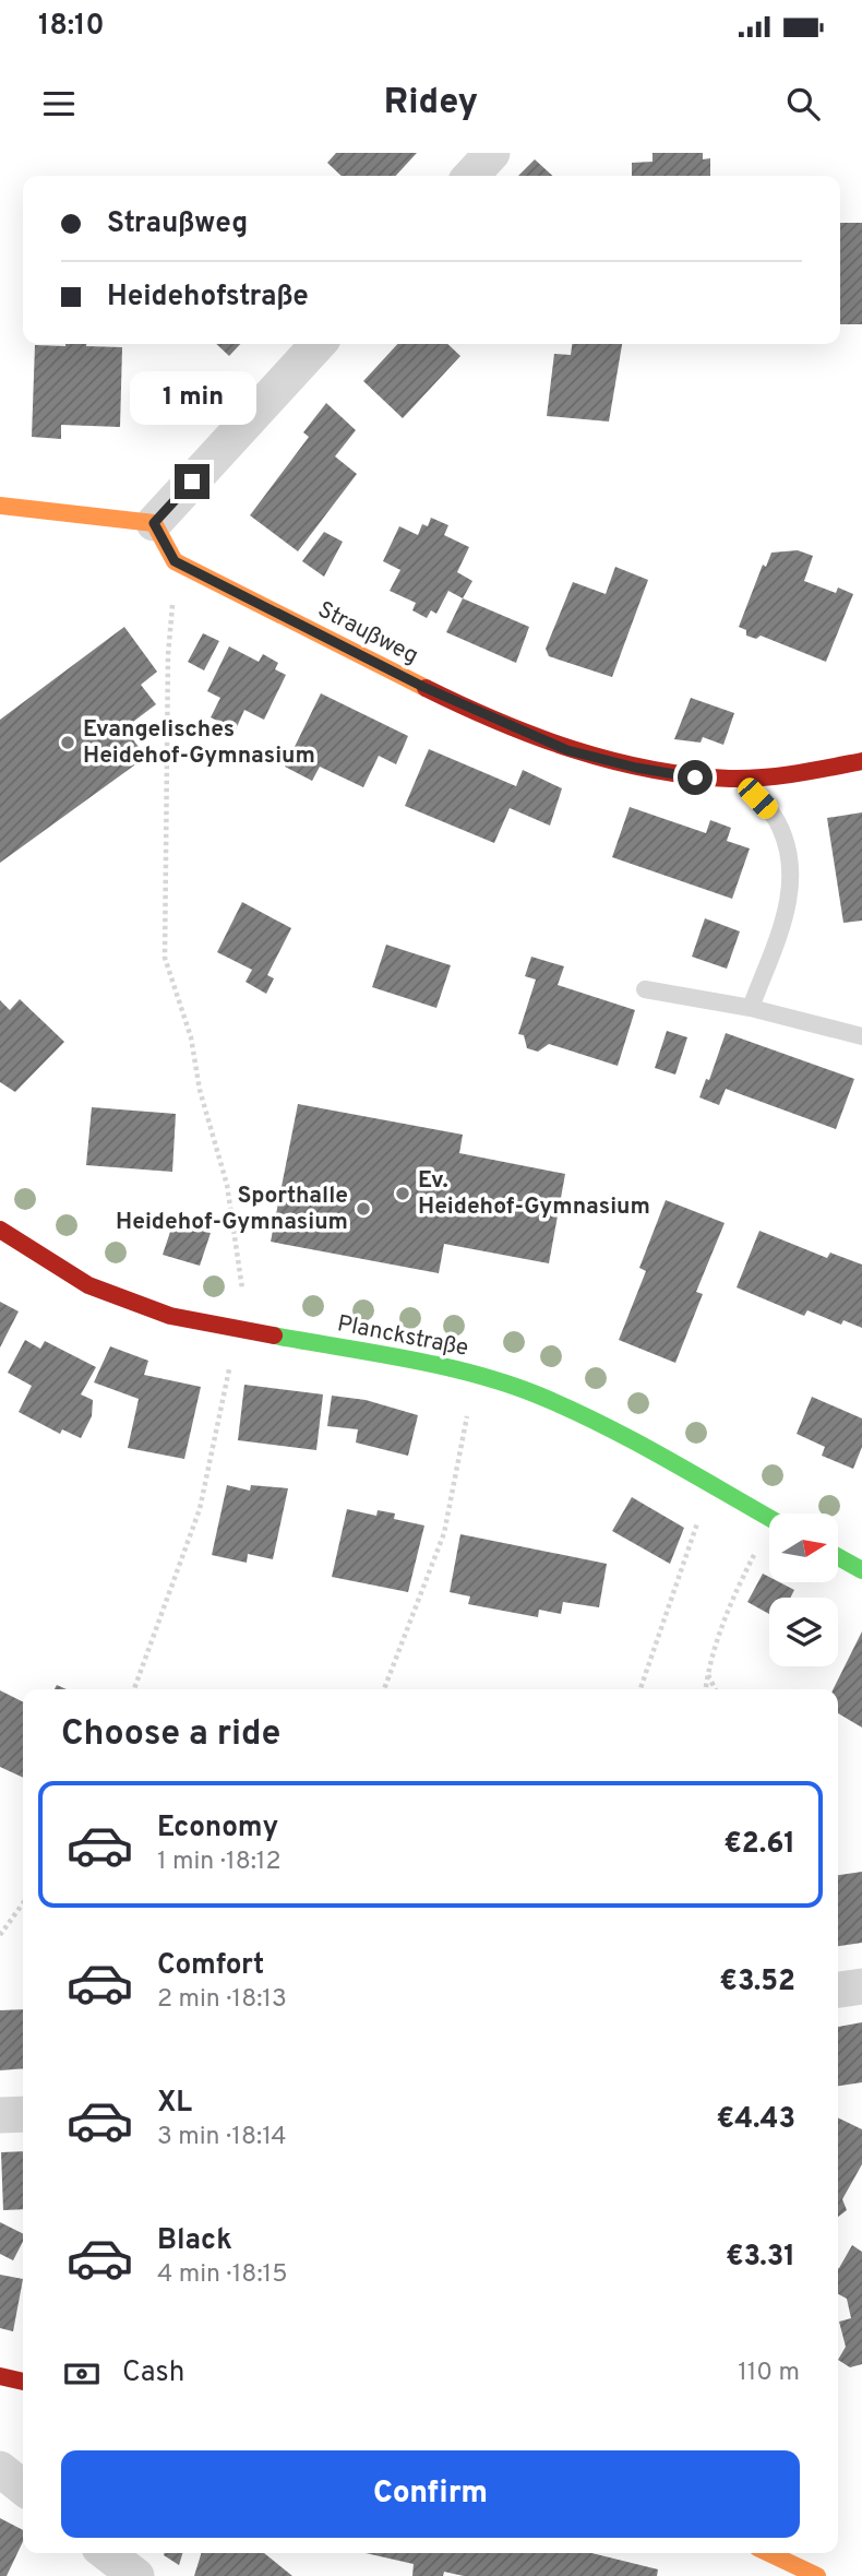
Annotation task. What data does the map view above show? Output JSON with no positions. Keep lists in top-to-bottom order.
{
  "streets": {
    "street": ["Straußweg", "Planckstraße"]
  },
  "places": ["Evangelisches Heidehof-Gymnasium", "Ev. Heidehof-Gymnasium", "Sporthalle Heidehof-Gymnasium"],
  "north": "right",
  "page": {
    "status": "18:10",
    "header": "Ridey",
    "banner": ["Straußweg", "Heidehofstraße"],
    "bubble": "1 min",
    "heading": "Choose a ride",
    "list": [
      {
        "name": "Economy",
        "note": "1 min · 18:12",
        "value": "€2.61"
      },
      {
        "name": "Comfort",
        "note": "2 min · 18:13",
        "value": "€3.52"
      },
      {
        "name": "XL",
        "note": "3 min · 18:14",
        "value": "€4.43"
      },
      {
        "name": "Black",
        "note": "4 min · 18:15",
        "value": "€3.31"
      }
    ],
    "pay": ["Cash", "110 m"],
    "buttons": "Confirm"
  }
}
